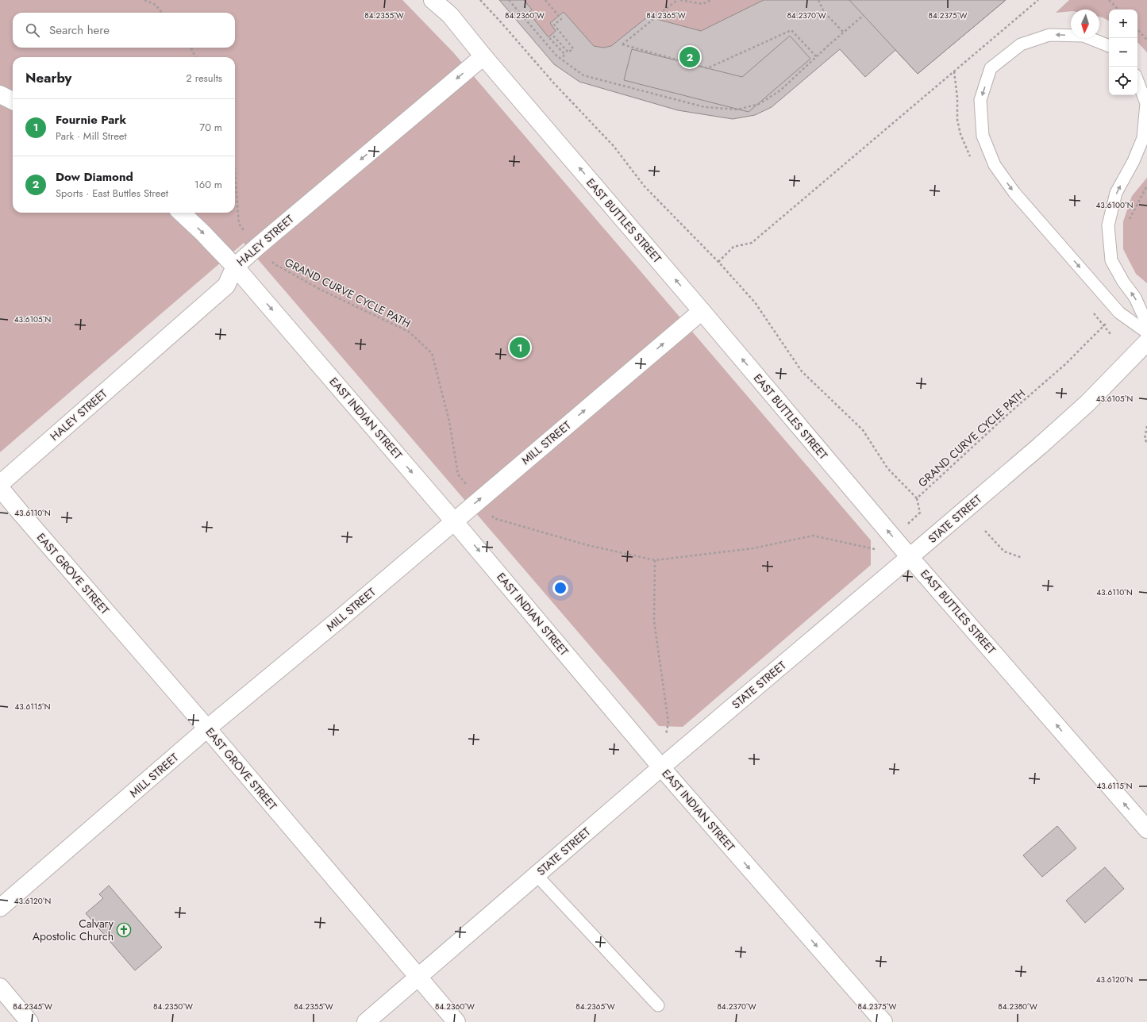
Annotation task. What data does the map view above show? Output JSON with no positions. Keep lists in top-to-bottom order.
{
  "streets": {
    "main road": [
      "EAST BUTTLES STREET",
      "HALEY STREET",
      "EAST INDIAN STREET",
      "MILL STREET",
      "STATE STREET",
      "EAST GROVE STREET"
    ],
    "path": ["GRAND CURVE CYCLE PATH"]
  },
  "crossings": [
    ["EAST BUTTLES STREET", "HALEY STREET"],
    ["EAST BUTTLES STREET", "GRAND CURVE CYCLE PATH"],
    ["EAST BUTTLES STREET", "MILL STREET"],
    ["EAST BUTTLES STREET", "STATE STREET"],
    ["HALEY STREET", "GRAND CURVE CYCLE PATH"],
    ["HALEY STREET", "EAST INDIAN STREET"],
    ["GRAND CURVE CYCLE PATH", "MILL STREET"],
    ["EAST INDIAN STREET", "MILL STREET"],
    ["EAST INDIAN STREET", "STATE STREET"],
    ["MILL STREET", "EAST GROVE STREET"],
    ["STATE STREET", "EAST GROVE STREET"]
  ],
  "one_way": [
    "EAST BUTTLES STREET",
    "HALEY STREET",
    "EAST INDIAN STREET",
    "MILL STREET"
  ],
  "places": {
    "church": ["Calvary Apostolic Church"]
  },
  "north": "bottom",
  "page": {
    "map_buttons": ["+", "−"],
    "search": "Search here",
    "pins": ["2", "1"],
    "heading": ["Nearby", "2 results"],
    "list": [
      {
        "mark": "1",
        "name": "Fournie Park",
        "note": "Park · Mill Street",
        "value": "70 m"
      },
      {
        "mark": "2",
        "name": "Dow Diamond",
        "note": "Sports · East Buttles Street",
        "value": "160 m"
      }
    ]
  },
  "coordinates": [
    "84.2355°W",
    "84.2360°W",
    "84.2365°W",
    "84.2370°W",
    "84.2375°W",
    "43.6100°N",
    "43.6105°N",
    "43.6110°N",
    "43.6115°N",
    "43.6120°N",
    "84.2345°W",
    "84.2350°W",
    "84.2380°W"
  ]
}
